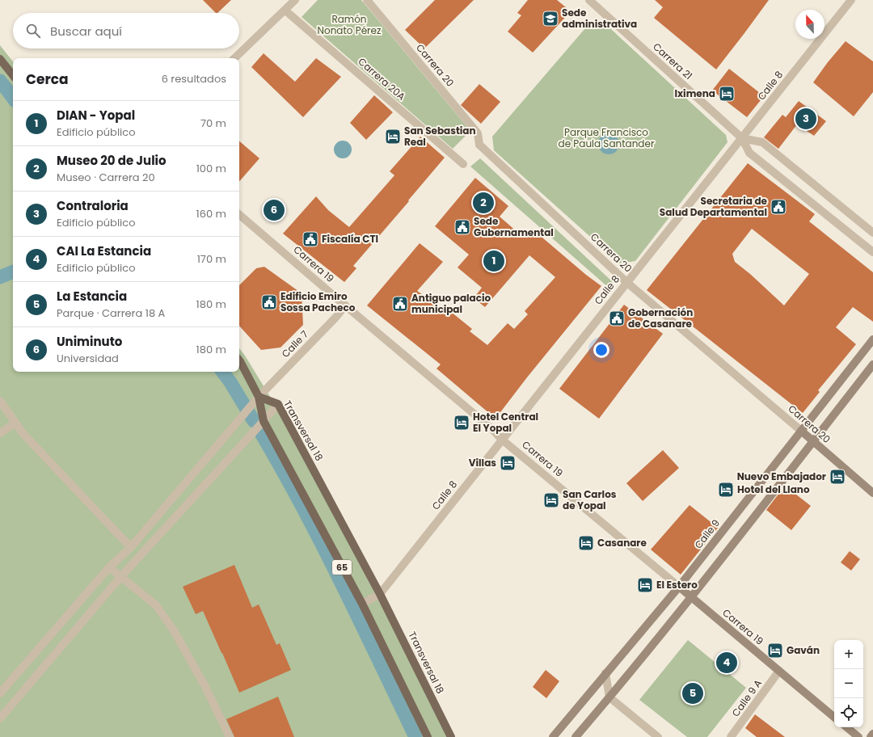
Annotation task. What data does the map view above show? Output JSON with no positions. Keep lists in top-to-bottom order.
{
  "streets": {
    "main road": [
      "Carrera 20",
      "Carrera 19",
      "Transversal 18",
      "Calle 9",
      "65"
    ],
    "street": [
      "Carrera 21",
      "Carrera 20A",
      "Calle 8",
      "Calle 7",
      "Calle 9 A"
    ]
  },
  "crossings": [
    ["Carrera 21", "Calle 8"],
    ["Carrera 20", "Calle 8"],
    ["Carrera 20", "Calle 9"],
    ["Calle 8", "Carrera 19"],
    ["Calle 8", "Transversal 18"],
    ["Carrera 19", "Calle 7"],
    ["Carrera 19", "Calle 9"],
    ["Carrera 19", "Calle 9 A"],
    ["Calle 7", "Transversal 18"],
    ["Calle 7", "65"],
    ["Transversal 18", "65"]
  ],
  "parks": ["Ramón Nonato Pérez", "Parque Francisco de Paula Santander"],
  "places": {
    "school or university": ["Sede administrativa"],
    "hotel": [
      "Iximena",
      "San Sebastian Real",
      "Hotel Central El Yopal",
      "Villas",
      "Nuevo Embajador",
      "Hotel del Llano",
      "San Carlos de Yopal",
      "Casanare",
      "El Estero",
      "Gaván"
    ],
    "public building": [
      "Secretaria de Salud Departamental",
      "Sede Gubernamental",
      "Fiscalía CTI",
      "Edificio Emiro Sossa Pacheco",
      "Antiguo palacio municipal",
      "Gobernación de Casanare"
    ]
  },
  "north": "top",
  "page": {
    "search": "Buscar aquí",
    "heading": ["Cerca", "6 resultados"],
    "list": [
      {
        "mark": "1",
        "name": "DIAN - Yopal",
        "note": "Edificio público",
        "value": "70 m"
      },
      {
        "mark": "2",
        "name": "Museo 20 de Julio",
        "note": "Museo · Carrera 20",
        "value": "100 m"
      },
      {
        "mark": "3",
        "name": "Contraloria",
        "note": "Edificio público",
        "value": "160 m"
      },
      {
        "mark": "4",
        "name": "CAI La Estancia",
        "note": "Edificio público",
        "value": "170 m"
      },
      {
        "mark": "5",
        "name": "La Estancia",
        "note": "Parque · Carrera 18 A",
        "value": "180 m"
      },
      {
        "mark": "6",
        "name": "Uniminuto",
        "note": "Universidad",
        "value": "180 m"
      }
    ],
    "pins": [
      "3",
      "2",
      "6",
      "1",
      "4",
      "5"
    ],
    "map_buttons": ["+", "−"]
  }
}
